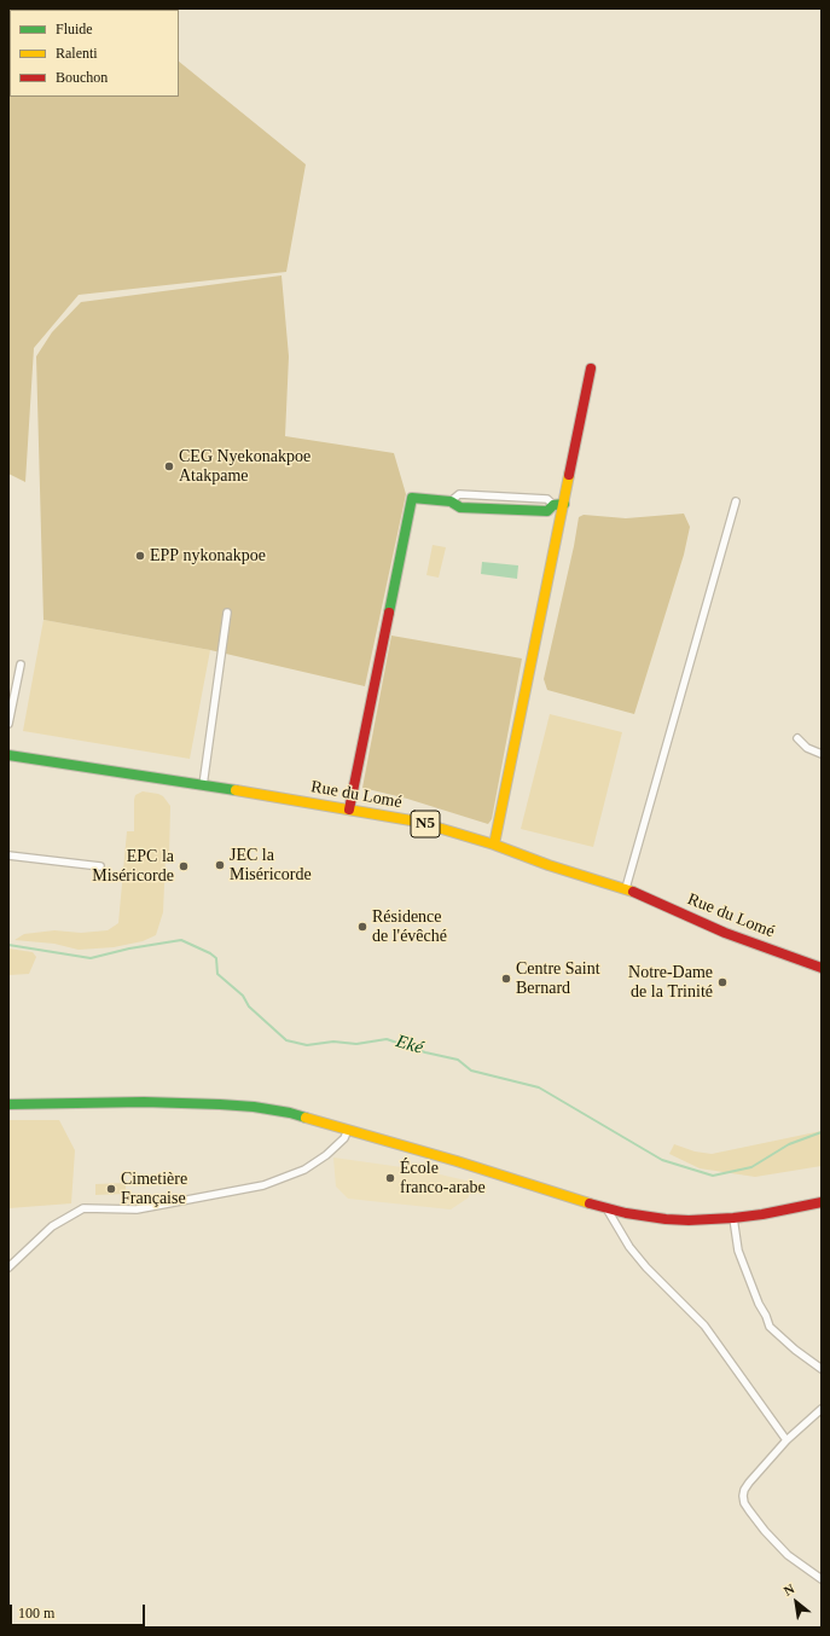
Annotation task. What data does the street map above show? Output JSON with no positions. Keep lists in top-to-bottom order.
{
  "streets": {
    "street": ["Rue du Lomé", "N5"]
  },
  "water": ["Eké"],
  "places": [
    "CEG Nyekonakpoe Atakpame",
    "EPP nykonakpoe",
    "JEC la Miséricorde",
    "EPC la Miséricorde",
    "Résidence de l'évêché",
    "Centre Saint Bernard",
    "Notre-Dame de la Trinité",
    "École franco-arabe",
    "Cimetière Française"
  ],
  "legend": ["Fluide", "Ralenti", "Bouchon"],
  "scale_bar": "100 m",
  "north": "top left"
}
